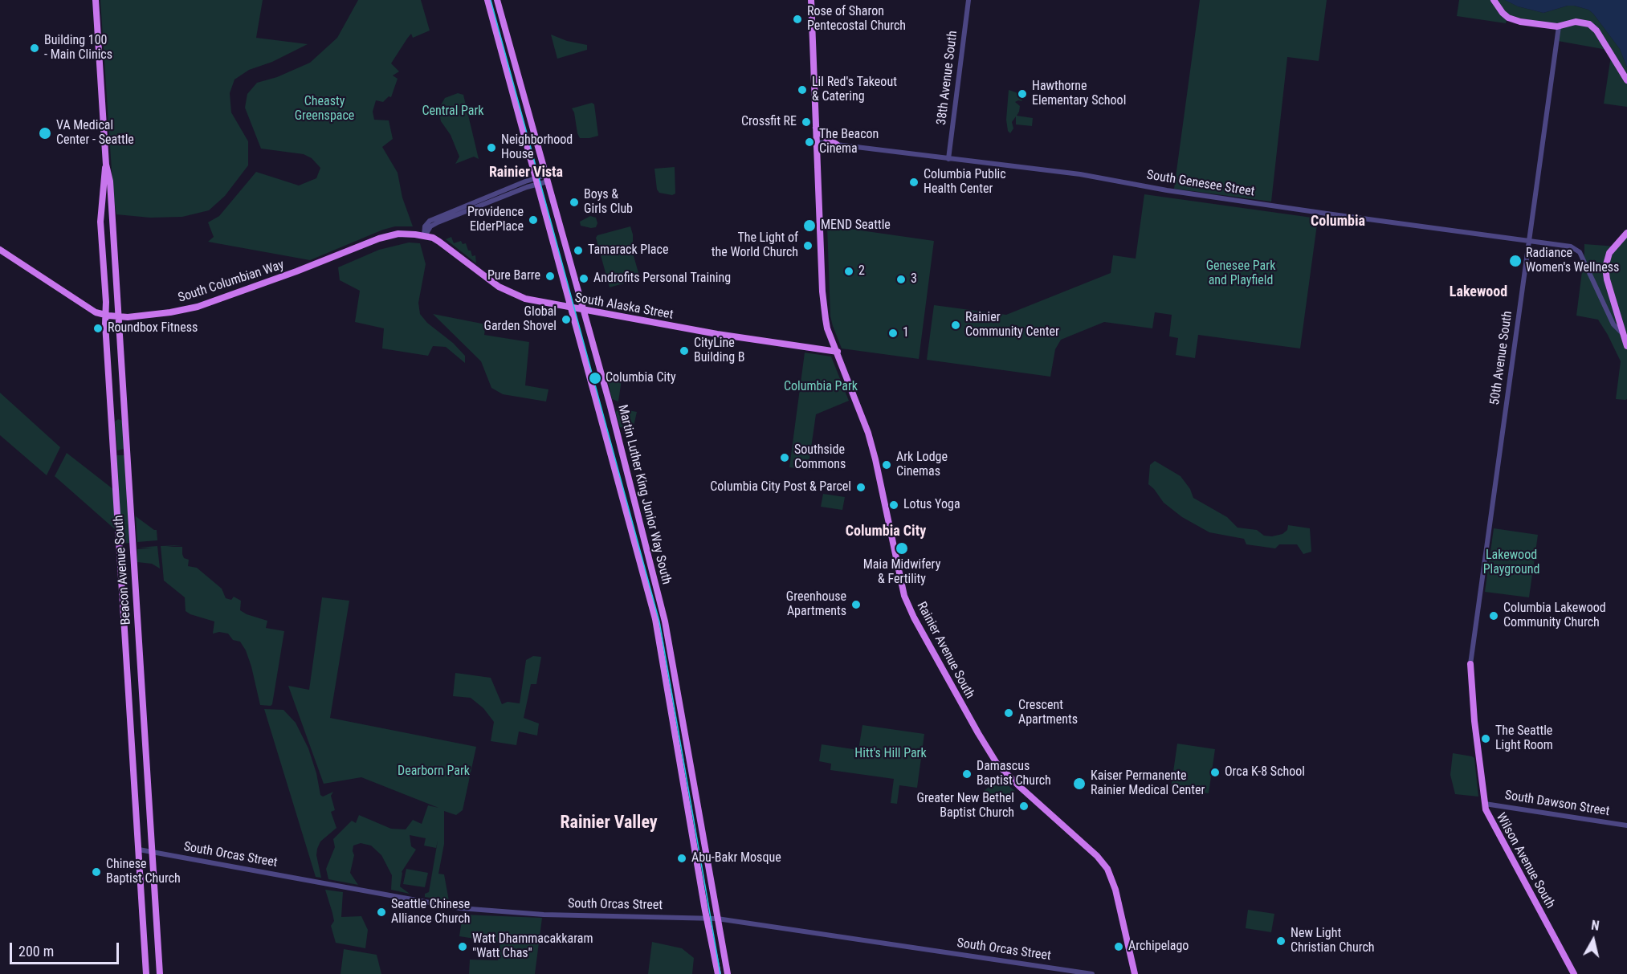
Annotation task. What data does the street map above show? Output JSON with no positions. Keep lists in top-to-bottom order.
{
  "streets": {
    "main road": [
      "South Columbian Way",
      "South Alaska Street",
      "Martin Luther King Junior Way South",
      "Beacon Avenue South",
      "Rainier Avenue South",
      "Wilson Avenue South"
    ],
    "street": [
      "38th Avenue South",
      "South Genesee Street",
      "50th Avenue South",
      "South Dawson Street",
      "South Orcas Street"
    ]
  },
  "crossings": [
    ["38th Avenue South", "South Genesee Street"],
    ["South Genesee Street", "50th Avenue South"],
    ["South Genesee Street", "Rainier Avenue South"],
    ["South Columbian Way", "South Alaska Street"],
    ["South Columbian Way", "Beacon Avenue South"],
    ["South Alaska Street", "Martin Luther King Junior Way South"],
    ["South Alaska Street", "Rainier Avenue South"],
    ["50th Avenue South", "Wilson Avenue South"],
    ["Martin Luther King Junior Way South", "South Orcas Street"],
    ["Beacon Avenue South", "South Orcas Street"],
    ["South Dawson Street", "Wilson Avenue South"]
  ],
  "districts": [
    "Rainier Vista",
    "Columbia",
    "Lakewood",
    "Columbia City",
    "Rainier Valley"
  ],
  "parks": [
    "Cheasty Greenspace",
    "Central Park",
    "Genesee Park and Playfield",
    "Columbia Park",
    "Lakewood Playground",
    "Hitt's Hill Park",
    "Dearborn Park"
  ],
  "places": [
    "Rose of Sharon Pentecostal Church",
    "Building 100 - Main Clinics",
    "Lil Red's Takeout & Catering",
    "Hawthorne Elementary School",
    "Crossfit RE",
    "VA Medical Center - Seattle",
    "The Beacon Cinema",
    "Neighborhood House",
    "Columbia Public Health Center",
    "Boys & Girls Club",
    "Providence ElderPlace",
    "MEND Seattle",
    "The Light of the World Church",
    "Tamarack Place",
    "Radiance Women's Wellness",
    "2",
    "Pure Barre",
    "Androfits Personal Training",
    "3",
    "Global Garden Shovel",
    "Rainier Community Center",
    "Roundbox Fitness",
    "1",
    "CityLine Building B",
    "Columbia City",
    "Southside Commons",
    "Ark Lodge Cinemas",
    "Columbia City Post & Parcel",
    "Lotus Yoga",
    "Maia Midwifery & Fertility",
    "Greenhouse Apartments",
    "Columbia Lakewood Community Church",
    "Crescent Apartments",
    "The Seattle Light Room",
    "Orca K-8 School",
    "Damascus Baptist Church",
    "Kaiser Permanente Rainier Medical Center",
    "Greater New Bethel Baptist Church",
    "Abu-Bakr Mosque",
    "Chinese Baptist Church",
    "Seattle Chinese Alliance Church",
    "New Light Christian Church",
    "Watt Dhammacakkaram \"Watt Chas\"",
    "Archipelago"
  ],
  "scale_bar": "200 m",
  "north": "top"
}
